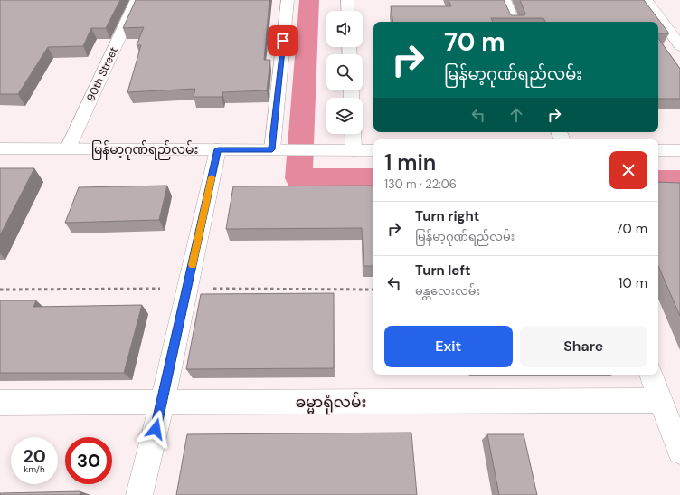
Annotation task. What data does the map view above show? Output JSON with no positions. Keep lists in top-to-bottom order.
{
  "streets": {
    "street": ["90th Street", "မြန်မာ့ဂုဏ်ရည်လမ်း", "ဓမ္မာရုံလမ်း"]
  },
  "crossings": [
    ["90th Street", "မြန်မာ့ဂုဏ်ရည်လမ်း"]
  ],
  "page": {
    "turn": ["70 m", "မြန်မာ့ဂုဏ်ရည်လမ်း"],
    "heading": ["1 min", "130 m · 22:06"],
    "list": [
      {
        "name": "Turn right",
        "note": "မြန်မာ့ဂုဏ်ရည်လမ်း",
        "value": "70 m"
      },
      {
        "name": "Turn left",
        "note": "မန္တလေးလမ်း",
        "value": "10 m"
      }
    ],
    "buttons": ["Exit", "Share"],
    "speed": "20 km/h",
    "limit": "30"
  }
}
